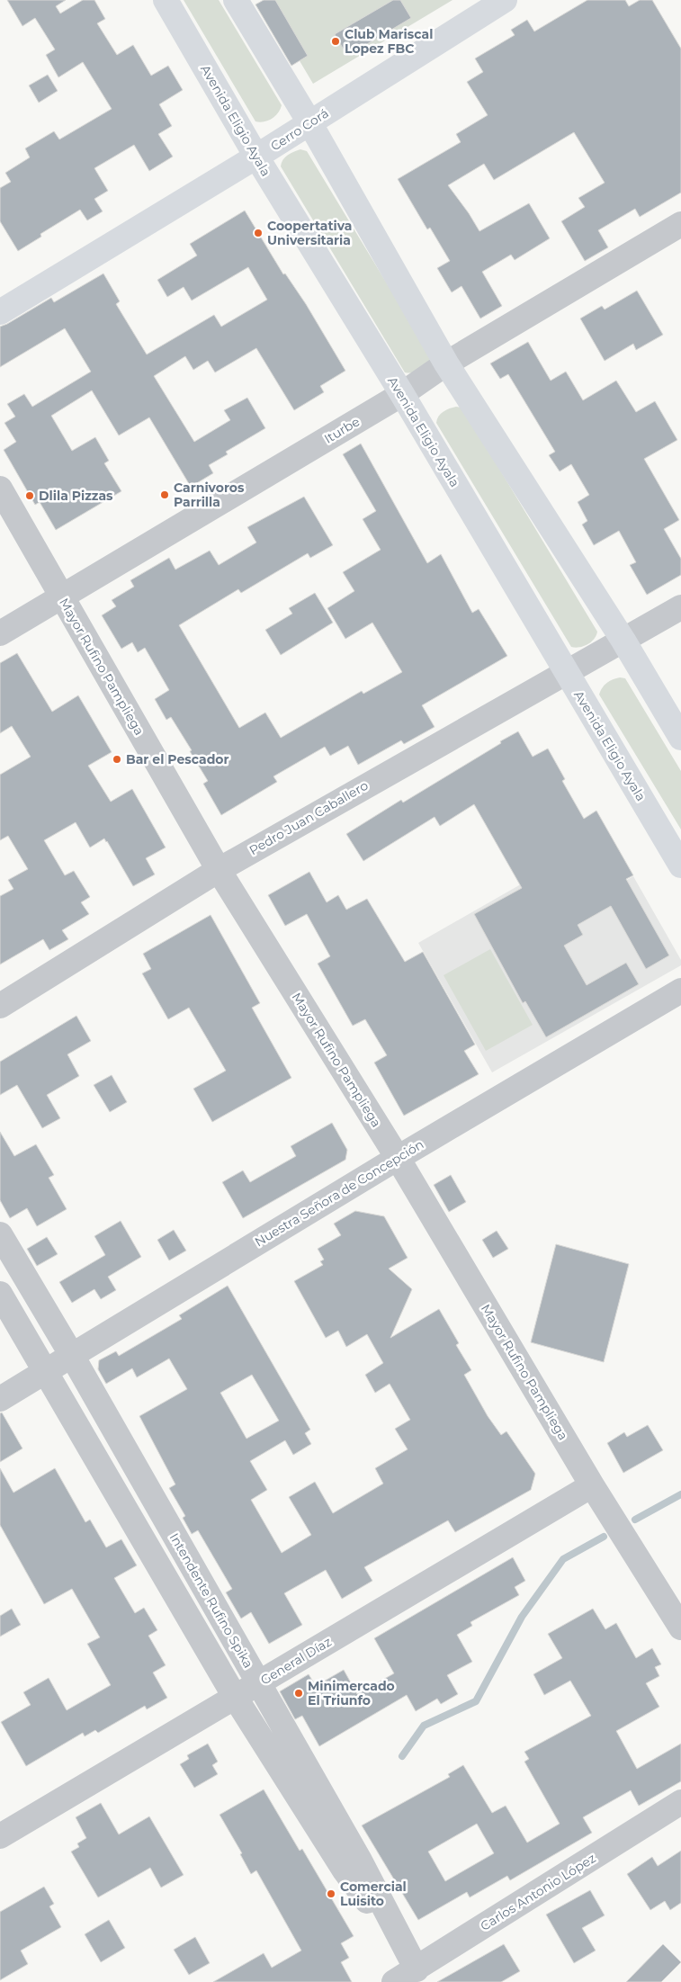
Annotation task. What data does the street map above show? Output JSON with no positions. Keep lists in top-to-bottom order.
{
  "streets": {
    "street": [
      "Avenida Eligio Ayala",
      "Cerro Corá",
      "Iturbe",
      "Mayor Rufino Pampliega",
      "Pedro Juan Caballero",
      "Nuestra Señora de Concepción",
      "Intendente Rufino Spika",
      "General Díaz",
      "Carlos Antonio López"
    ]
  },
  "crossings": [
    ["Avenida Eligio Ayala", "Cerro Corá"],
    ["Avenida Eligio Ayala", "Iturbe"],
    ["Avenida Eligio Ayala", "Pedro Juan Caballero"],
    ["Iturbe", "Mayor Rufino Pampliega"],
    ["Mayor Rufino Pampliega", "Pedro Juan Caballero"],
    ["Mayor Rufino Pampliega", "Nuestra Señora de Concepción"],
    ["Mayor Rufino Pampliega", "General Díaz"],
    ["Nuestra Señora de Concepción", "Intendente Rufino Spika"],
    ["Intendente Rufino Spika", "General Díaz"],
    ["Intendente Rufino Spika", "Carlos Antonio López"]
  ],
  "places": [
    "Club Mariscal Lopez FBC",
    "Coopertativa Universitaria",
    "Carnivoros Parrilla",
    "Dlila Pizzas",
    "Bar el Pescador",
    "Minimercado El Triunfo",
    "Comercial Luisito"
  ]
}
